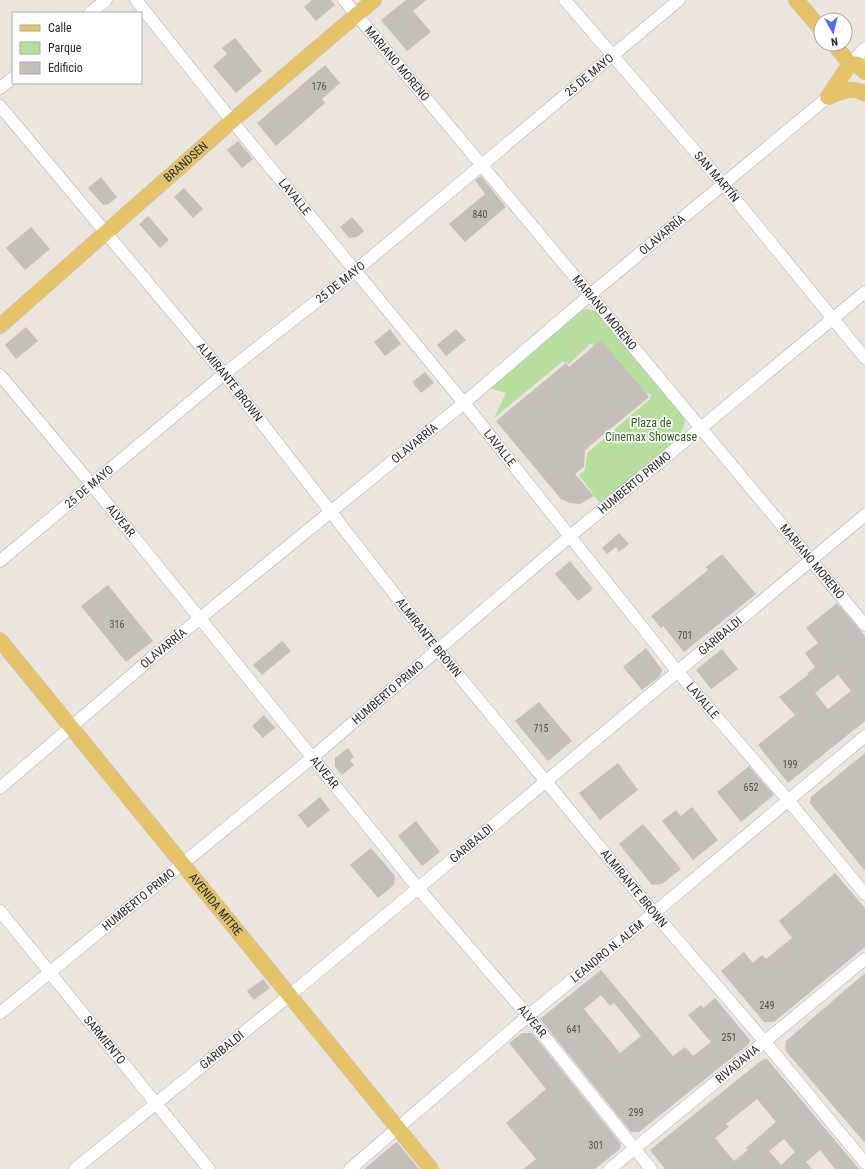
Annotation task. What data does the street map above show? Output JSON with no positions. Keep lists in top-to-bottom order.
{
  "streets": {
    "main road": ["BRANDSEN", "OLAVARRÍA", "AVENIDA MITRE"],
    "street": [
      "MARIANO MORENO",
      "25 DE MAYO",
      "SAN MARTÍN",
      "LAVALLE",
      "ALMIRANTE BROWN",
      "HUMBERTO PRIMO",
      "ALVEAR",
      "GARIBALDI",
      "LEANDRO N. ALEM",
      "SARMIENTO",
      "RIVADAVIA"
    ]
  },
  "crossings": [
    ["MARIANO MORENO", "25 DE MAYO"],
    ["MARIANO MORENO", "BRANDSEN"],
    ["MARIANO MORENO", "OLAVARRÍA"],
    ["MARIANO MORENO", "HUMBERTO PRIMO"],
    ["MARIANO MORENO", "GARIBALDI"],
    ["25 DE MAYO", "SAN MARTÍN"],
    ["25 DE MAYO", "LAVALLE"],
    ["25 DE MAYO", "ALMIRANTE BROWN"],
    ["25 DE MAYO", "ALVEAR"],
    ["BRANDSEN", "LAVALLE"],
    ["BRANDSEN", "ALMIRANTE BROWN"],
    ["SAN MARTÍN", "OLAVARRÍA"],
    ["SAN MARTÍN", "HUMBERTO PRIMO"],
    ["LAVALLE", "OLAVARRÍA"],
    ["LAVALLE", "HUMBERTO PRIMO"],
    ["LAVALLE", "GARIBALDI"],
    ["LAVALLE", "LEANDRO N. ALEM"],
    ["OLAVARRÍA", "ALMIRANTE BROWN"],
    ["OLAVARRÍA", "ALVEAR"],
    ["OLAVARRÍA", "AVENIDA MITRE"],
    ["ALMIRANTE BROWN", "HUMBERTO PRIMO"],
    ["ALMIRANTE BROWN", "GARIBALDI"],
    ["ALMIRANTE BROWN", "LEANDRO N. ALEM"],
    ["ALMIRANTE BROWN", "RIVADAVIA"],
    ["HUMBERTO PRIMO", "ALVEAR"],
    ["HUMBERTO PRIMO", "AVENIDA MITRE"],
    ["HUMBERTO PRIMO", "SARMIENTO"],
    ["ALVEAR", "GARIBALDI"],
    ["ALVEAR", "LEANDRO N. ALEM"],
    ["ALVEAR", "RIVADAVIA"],
    ["GARIBALDI", "AVENIDA MITRE"],
    ["GARIBALDI", "SARMIENTO"],
    ["AVENIDA MITRE", "LEANDRO N. ALEM"]
  ],
  "parks": ["Plaza de Cinemax Showcase"],
  "house_numbers": [
    "176",
    "840",
    "316",
    "701",
    "715",
    "199",
    "652",
    "249",
    "641",
    "251",
    "299",
    "301"
  ],
  "legend": ["Calle", "Parque", "Edificio"],
  "north": "bottom"
}
